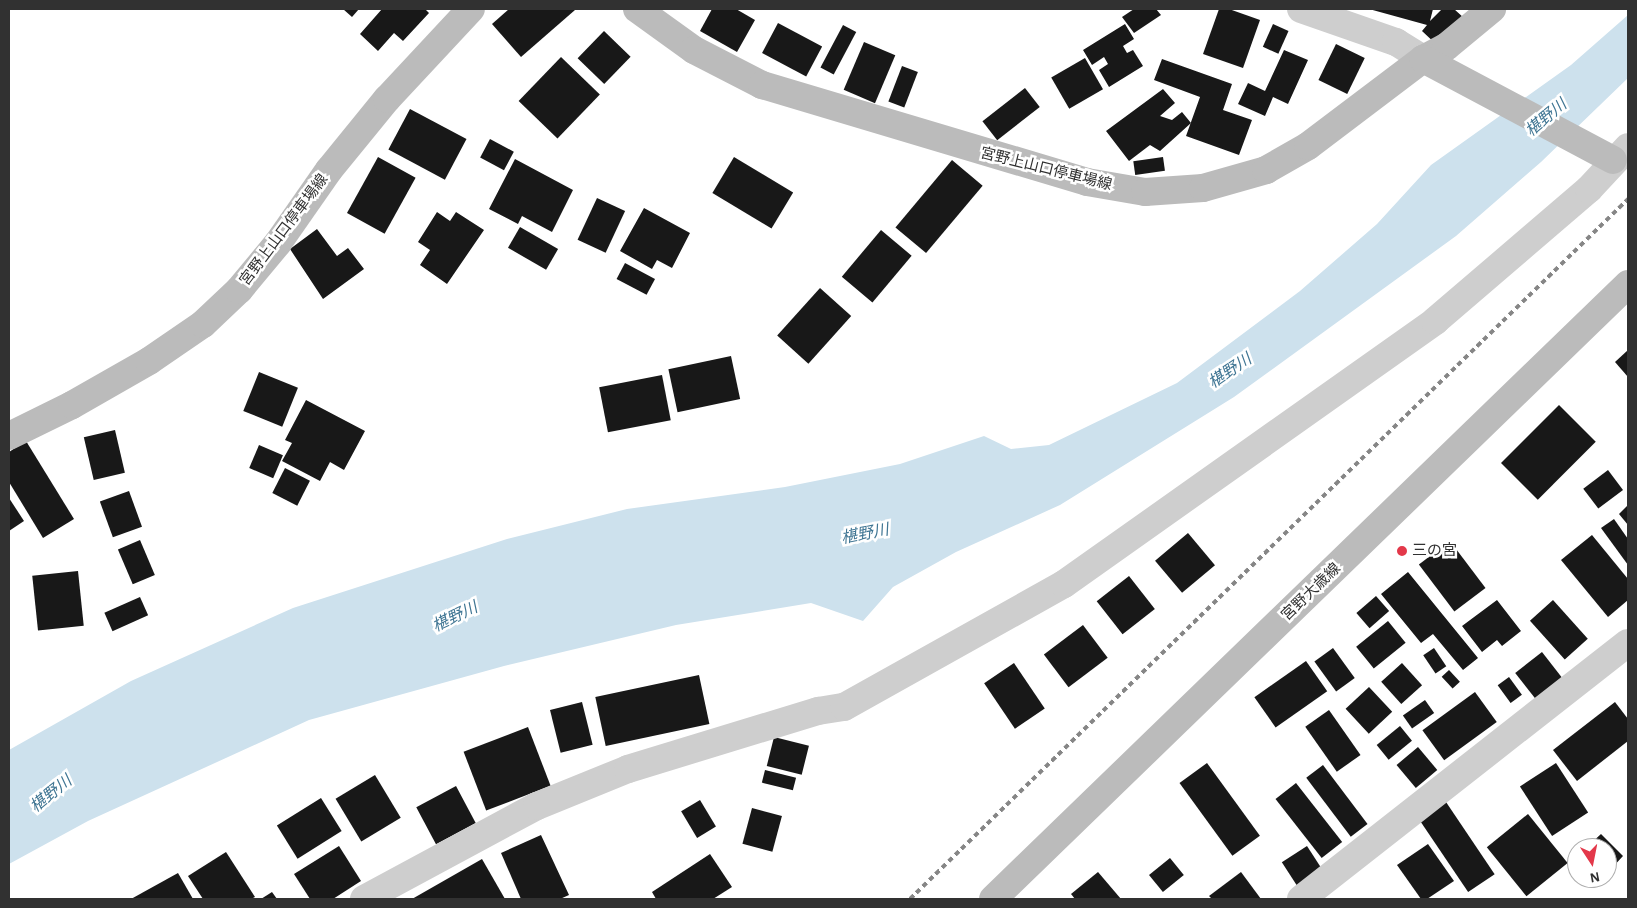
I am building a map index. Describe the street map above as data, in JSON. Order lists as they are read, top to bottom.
{
  "streets": {
    "main road": ["宮野上山口停車場線", "宮野大歳線"]
  },
  "water": ["椹野川"],
  "places": ["三の宮"],
  "north": "bottom"
}
